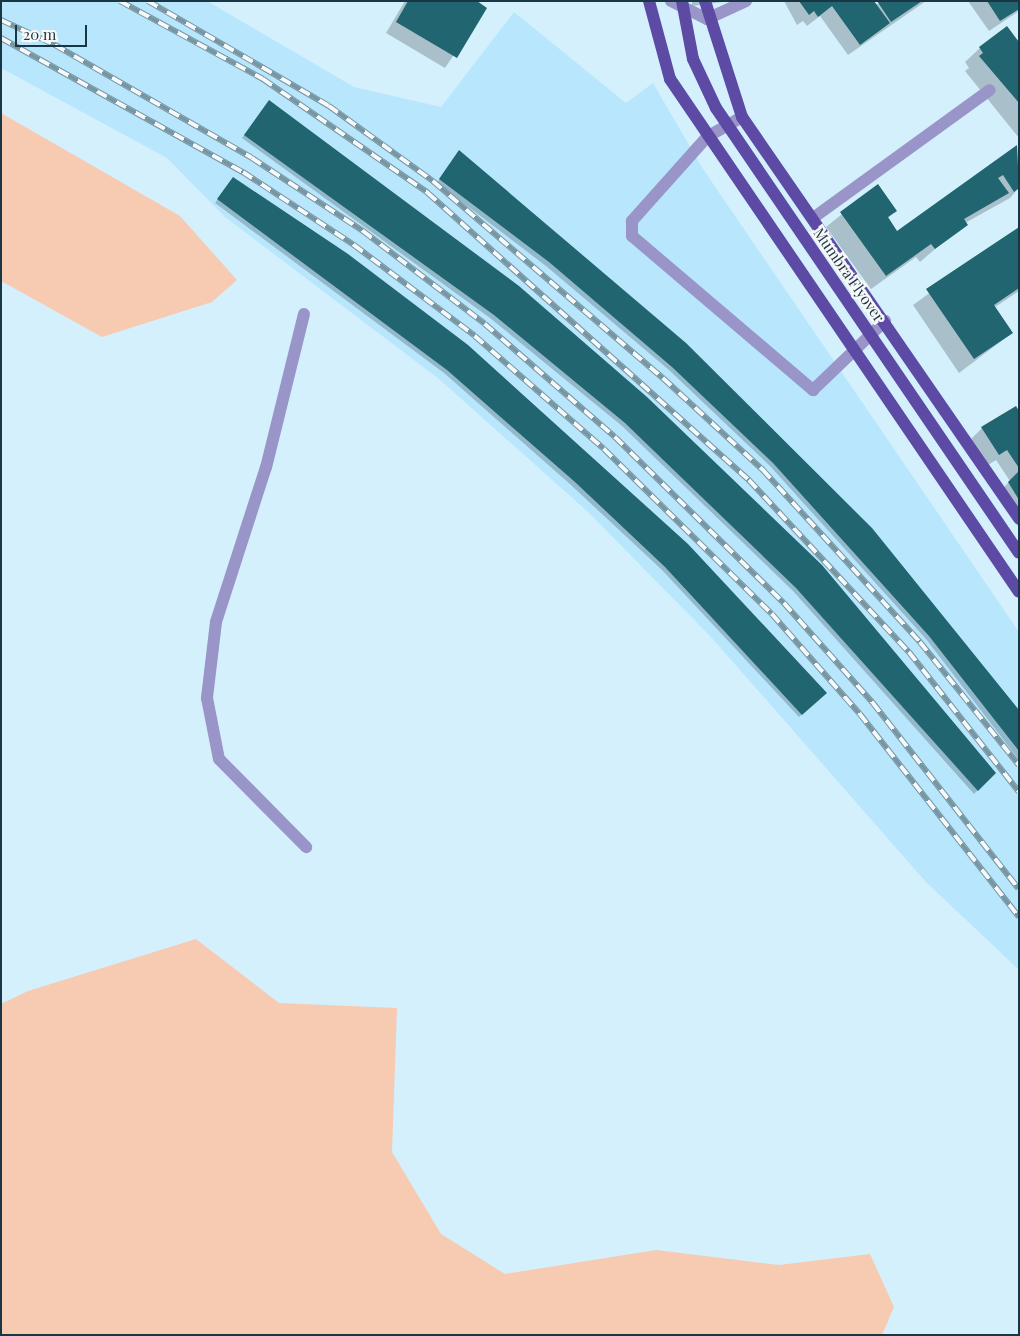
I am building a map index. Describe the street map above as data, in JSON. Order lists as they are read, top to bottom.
{
  "streets": {
    "main road": ["Mumbra Flyover"]
  },
  "scale_bar": "20 m"
}
